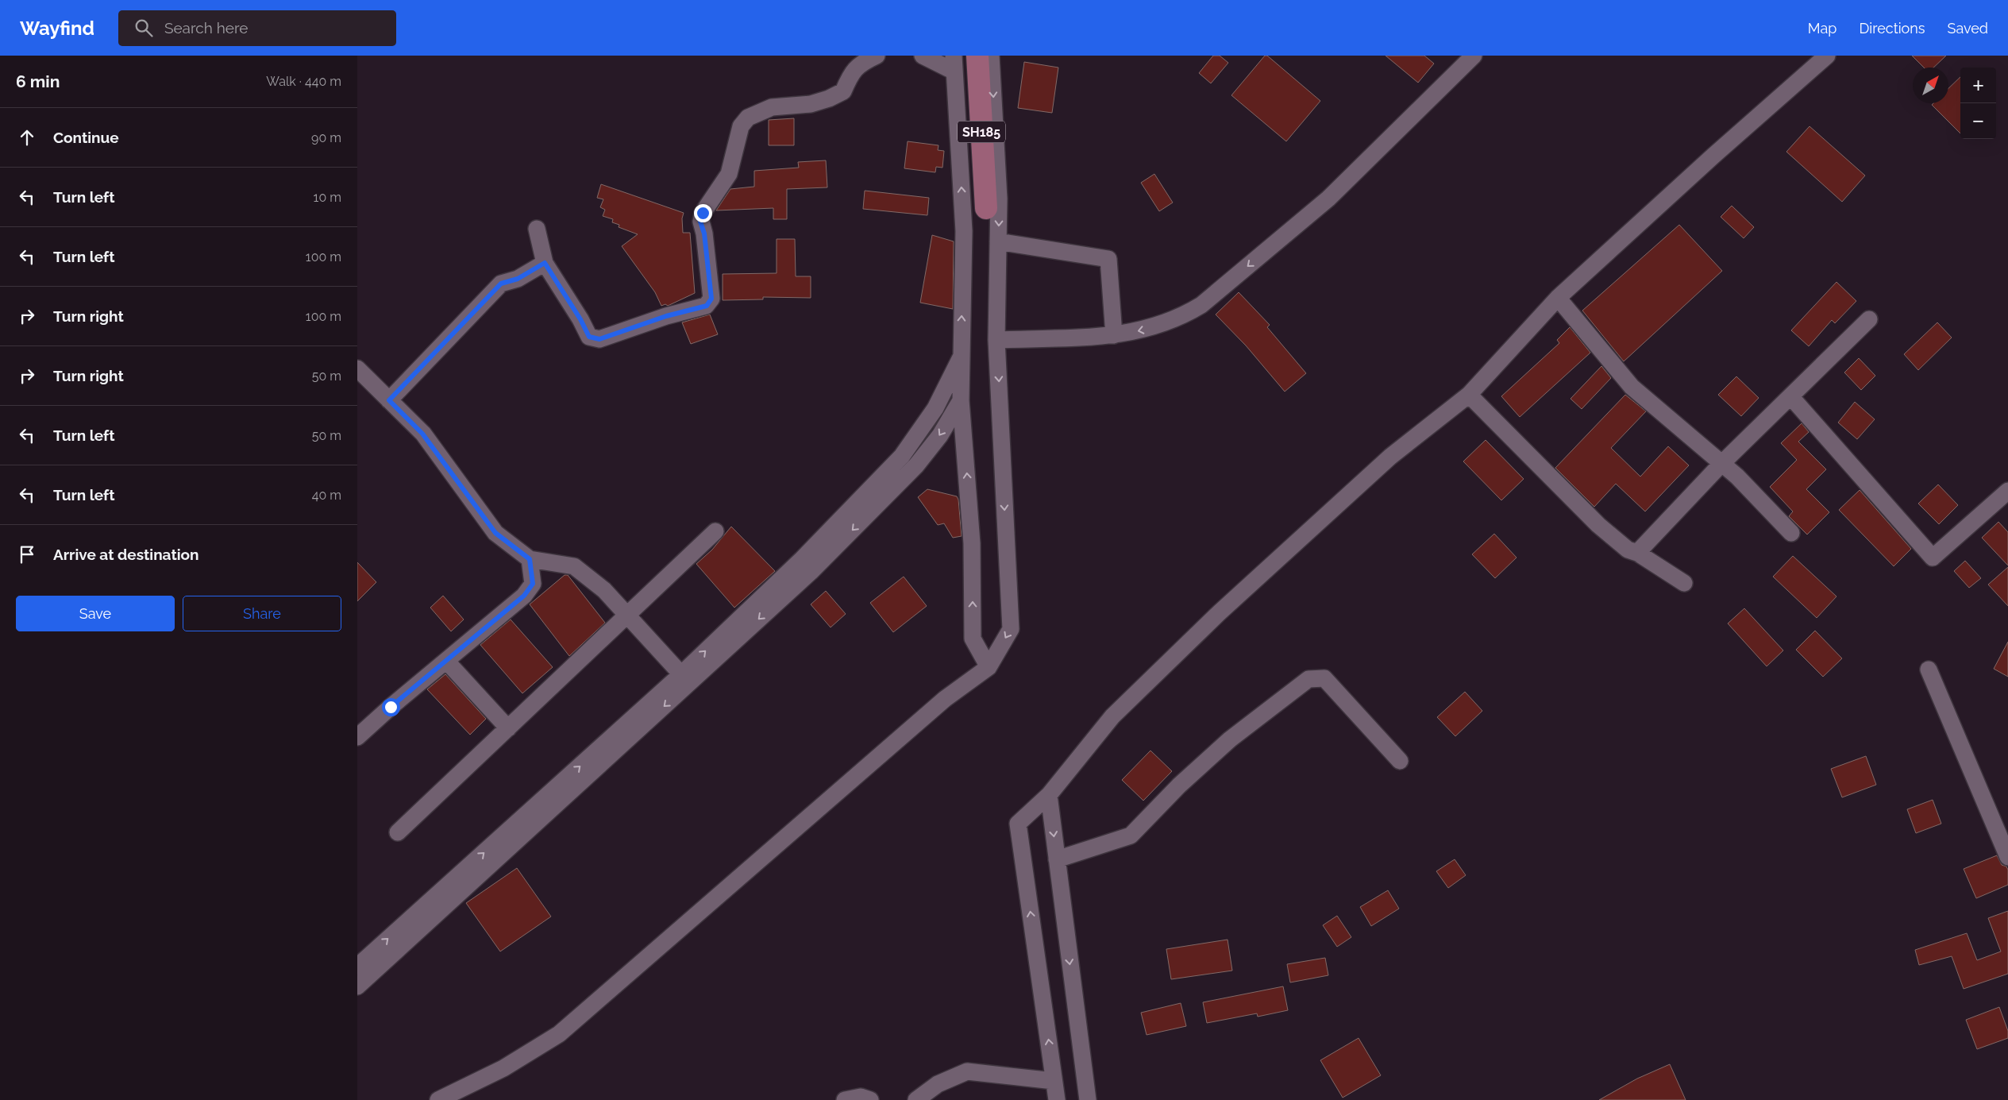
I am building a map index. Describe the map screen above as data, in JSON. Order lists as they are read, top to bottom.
{
  "streets": {
    "main road": ["SH185"]
  },
  "north": "top right",
  "page": {
    "header": "Wayfind",
    "search": "Search here",
    "nav": ["Map", "Directions", "Saved"],
    "heading": ["6 min", "Walk · 440 m"],
    "map_buttons": ["+", "−"],
    "list": [
      ["Continue", "90 m"],
      ["Turn left", "10 m"],
      ["Turn left", "100 m"],
      ["Turn right", "100 m"],
      ["Turn right", "50 m"],
      ["Turn left", "50 m"],
      ["Turn left", "40 m"],
      "Arrive at destination"
    ],
    "buttons": ["Save", "Share"]
  }
}
